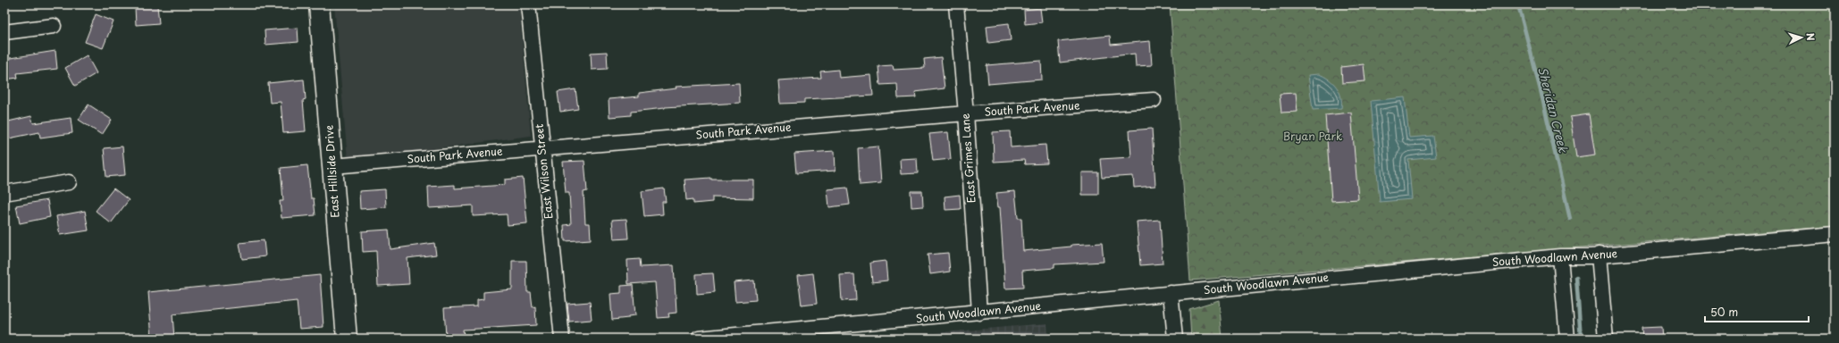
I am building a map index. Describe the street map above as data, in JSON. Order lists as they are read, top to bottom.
{
  "streets": {
    "main road": ["East Hillside Drive"],
    "street": [
      "South Park Avenue",
      "East Grimes Lane",
      "East Wilson Street",
      "South Woodlawn Avenue"
    ]
  },
  "crossings": [
    ["South Park Avenue", "East Grimes Lane"],
    ["South Park Avenue", "East Hillside Drive"],
    ["South Park Avenue", "East Wilson Street"],
    ["East Grimes Lane", "South Woodlawn Avenue"]
  ],
  "water": ["Sheridan Creek"],
  "parks": ["Bryan Park"],
  "scale_bar": "50 m",
  "north": "right"
}
